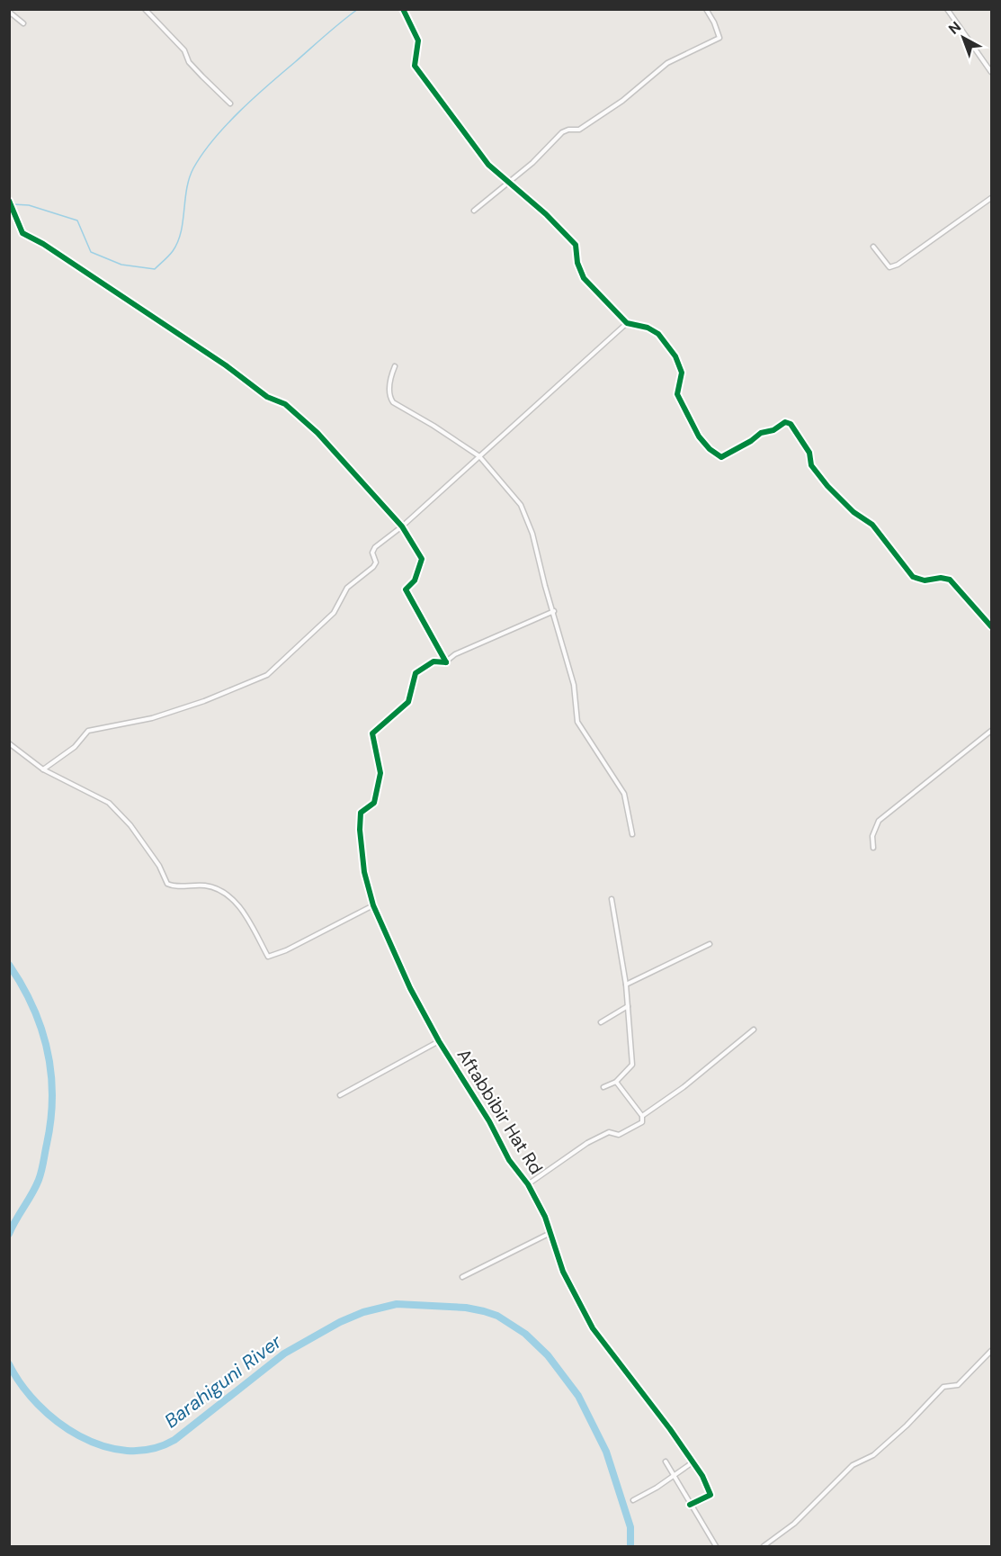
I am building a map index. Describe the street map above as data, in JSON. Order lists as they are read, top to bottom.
{
  "streets": {
    "street": ["Aftabbibir Hat Rd"]
  },
  "water": ["Barahiguni River"],
  "north": "top left"
}
